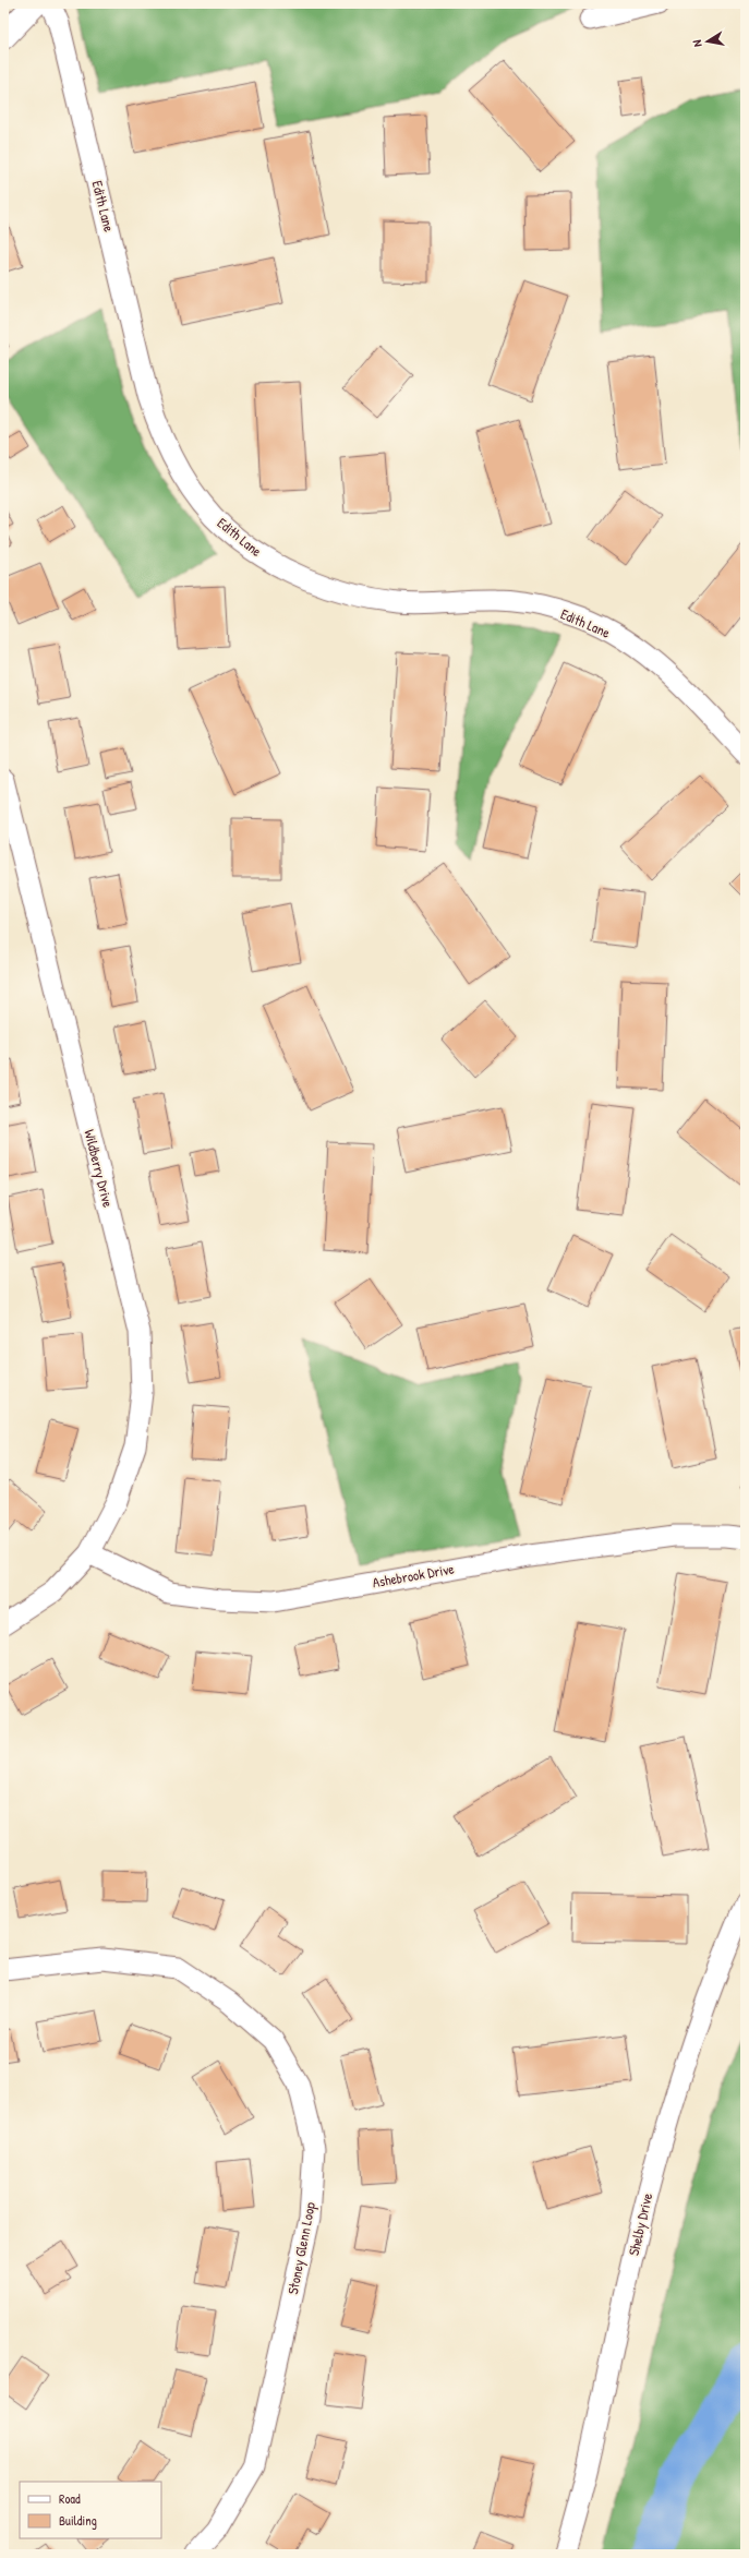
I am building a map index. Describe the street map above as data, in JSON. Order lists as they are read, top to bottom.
{
  "streets": {
    "street": [
      "Edith Lane",
      "Wildberry Drive",
      "Ashebrook Drive",
      "Shelby Drive",
      "Stoney Glenn Loop"
    ]
  },
  "crossings": [
    ["Wildberry Drive", "Ashebrook Drive"]
  ],
  "legend": ["Road", "Building"],
  "north": "left"
}
